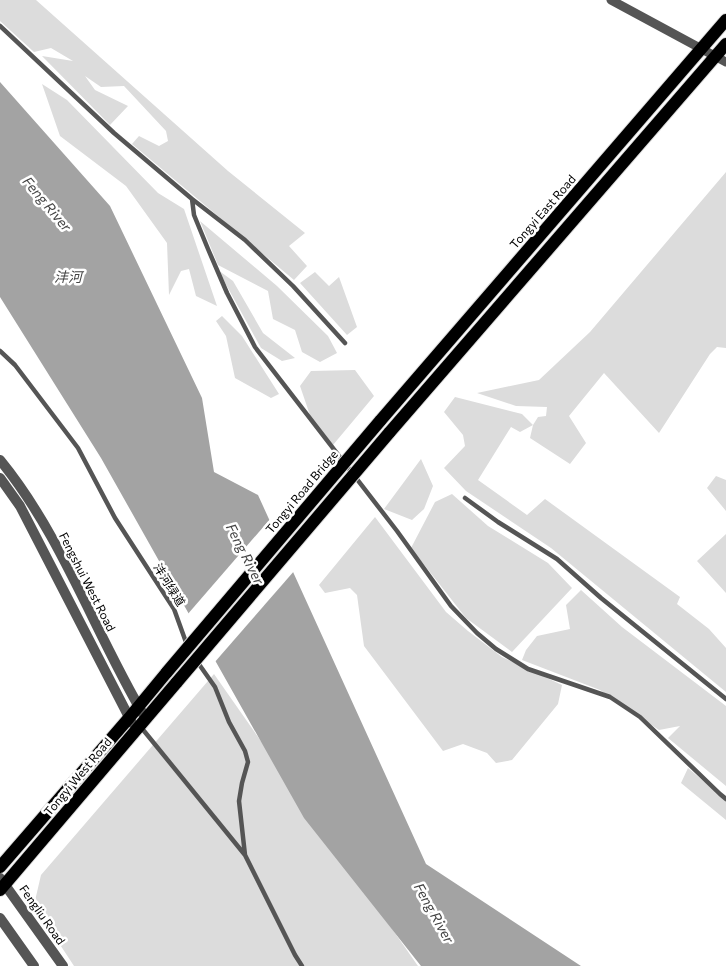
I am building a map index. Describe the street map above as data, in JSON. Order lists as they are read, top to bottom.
{
  "streets": {
    "main road": ["Tongyi East Road", "Tongyi Road Bridge", "Tongyi West Road"],
    "street": ["Fengshui West Road", "Fengliu Road"],
    "lane": ["沣河绿道"]
  },
  "crossings": [
    ["Tongyi East Road", "Tongyi Road Bridge"],
    ["Tongyi Road Bridge", "Tongyi West Road"],
    ["Fengshui West Road", "Tongyi West Road"],
    ["Tongyi West Road", "Fengliu Road"]
  ],
  "water": ["Feng River", "沣河"]
}
